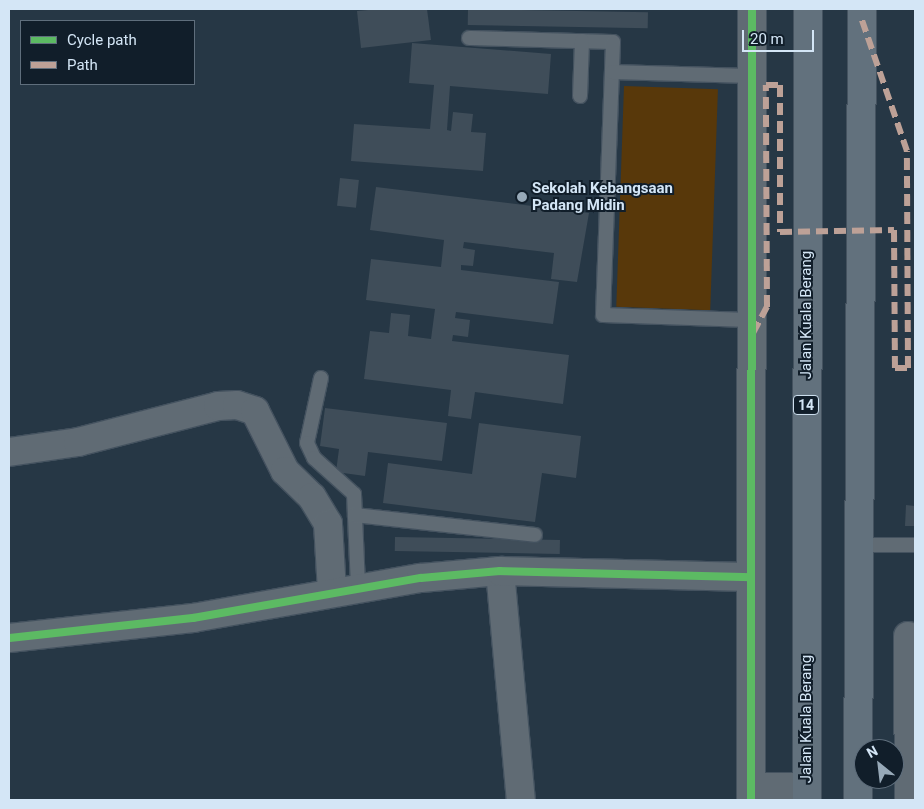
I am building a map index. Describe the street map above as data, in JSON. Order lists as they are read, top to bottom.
{
  "streets": {
    "highway": ["Jalan Kuala Berang", "14"]
  },
  "places": ["Sekolah Kebangsaan Padang Midin"],
  "legend": ["Cycle path", "Path"],
  "scale_bar": "20 m",
  "north": "top left"
}
